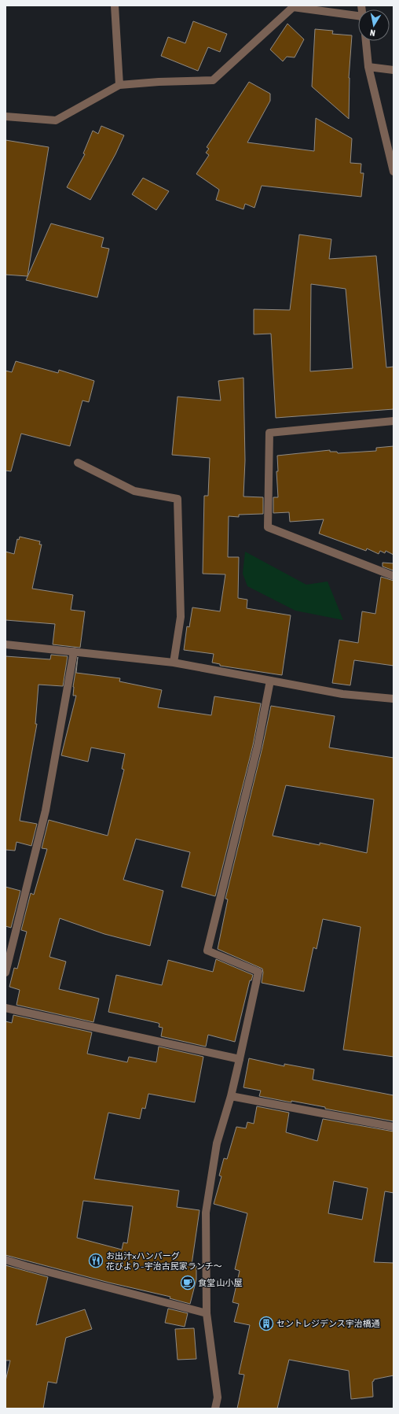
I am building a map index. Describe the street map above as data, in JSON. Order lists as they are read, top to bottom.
{
  "places": {
    "restaurant": ["お出汁×ハンバーグ 花びより~宇治古民家ランチ～"],
    "cafe": ["食堂 山小屋"],
    "building": ["セントレジデンス宇治橋通"]
  },
  "north": "bottom"
}
